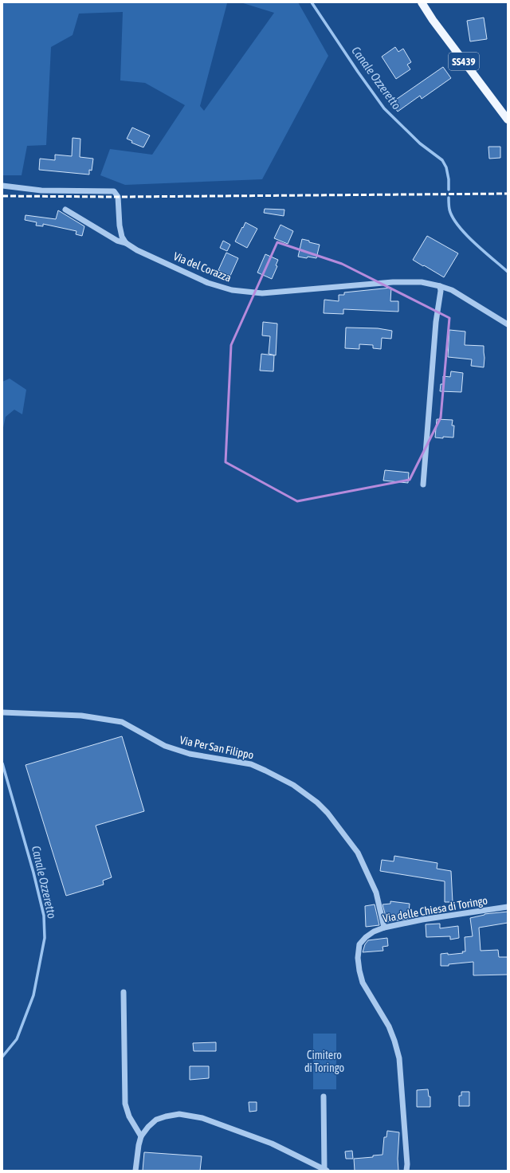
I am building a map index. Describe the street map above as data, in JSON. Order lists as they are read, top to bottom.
{
  "streets": {
    "main road": ["SS439"],
    "street": ["Via del Corazza", "Via Per San Filippo", "Via delle Chiesa di Toringo"]
  },
  "crossings": [
    ["Via Per San Filippo", "Via delle Chiesa di Toringo"]
  ],
  "water": ["Canale Ozzeretto"],
  "parks": ["Cimitero di Toringo"]
}
